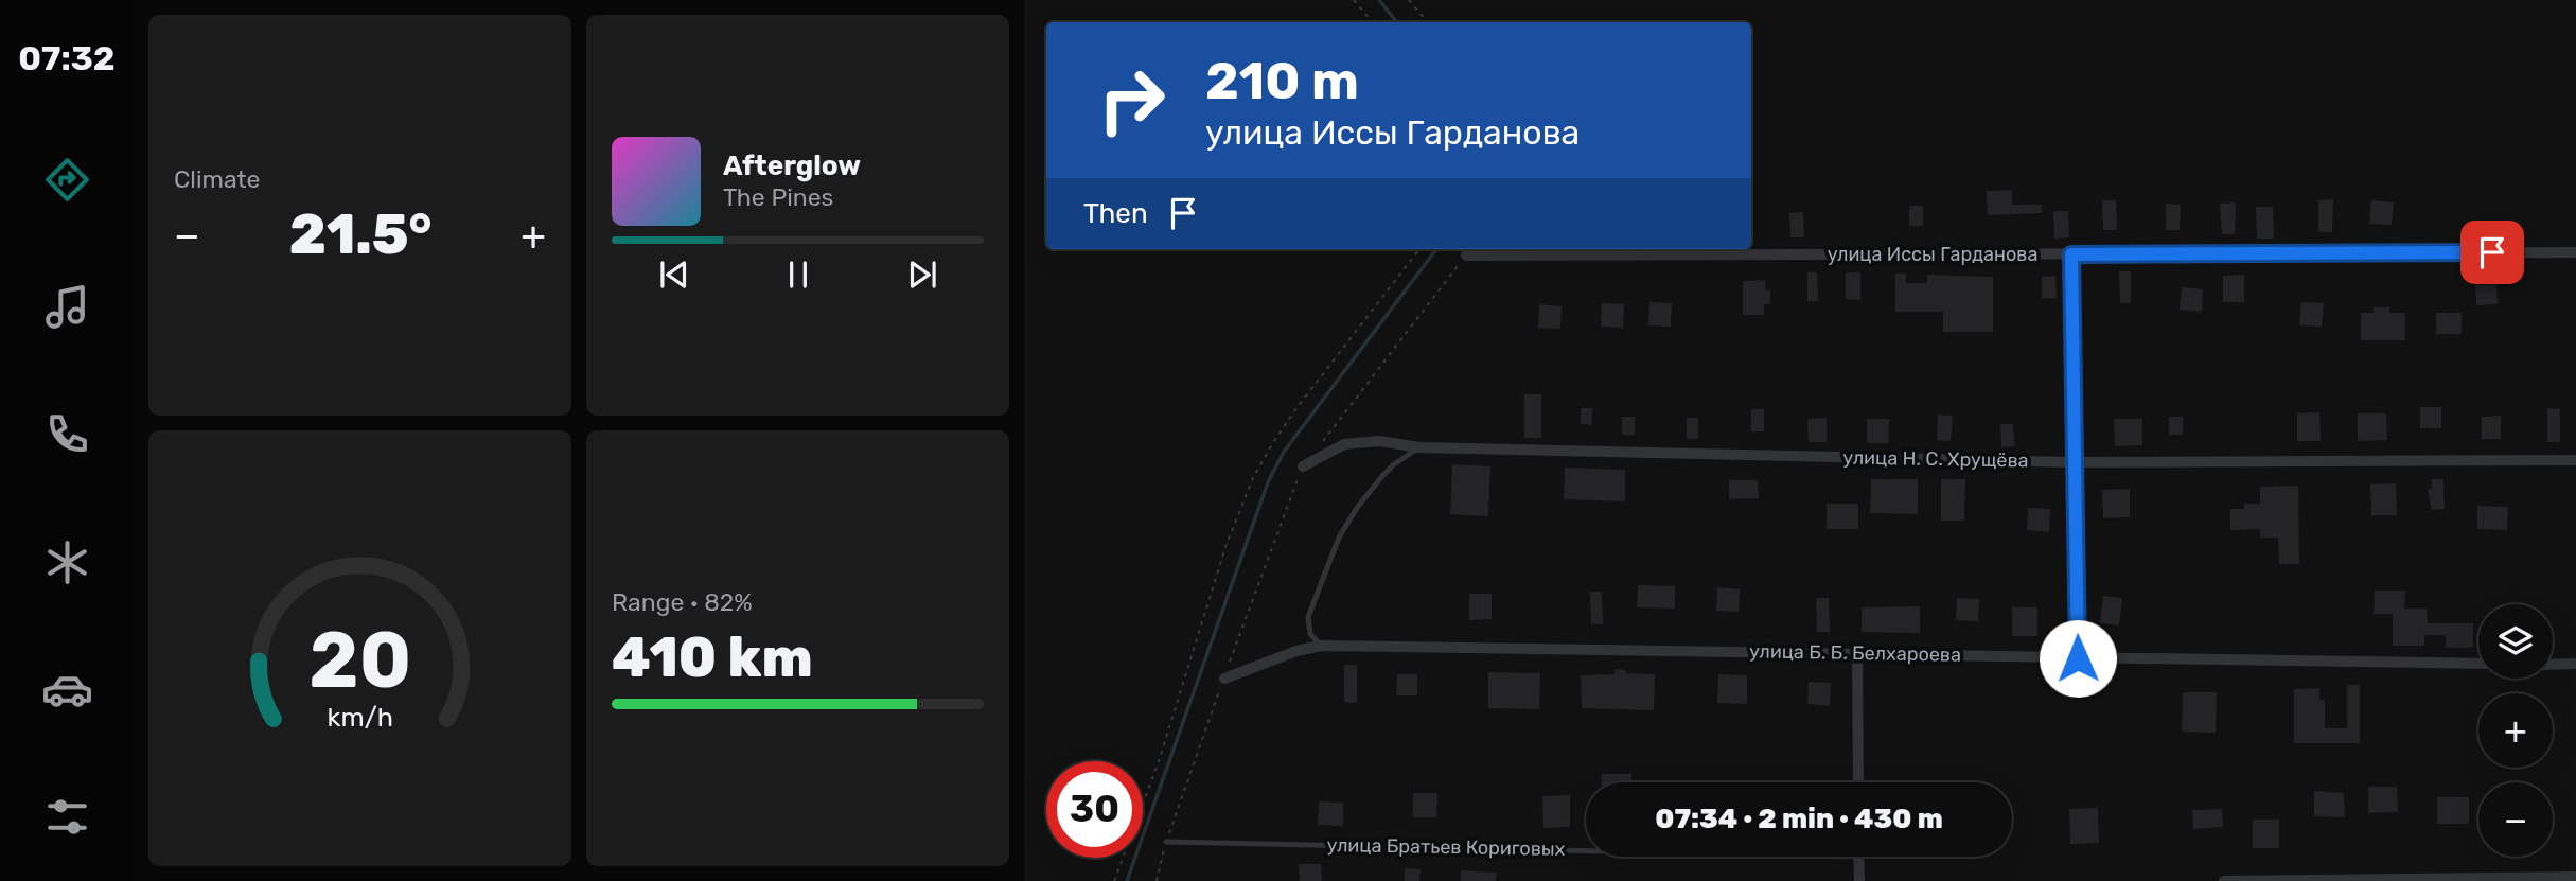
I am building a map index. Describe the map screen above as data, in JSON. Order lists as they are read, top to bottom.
{
  "streets": {
    "street": ["улица Иссы Гарданова", "улица Н. С. Хрущёва", "улица Б. Б. Белхароева"],
    "lane": ["улица Братьев Кориговых"]
  },
  "page": {
    "tabs": "07:32",
    "tile": [
      "Climate",
      ["Range · 82%", "410 km"]
    ],
    "turn": ["210 m", "улица Иссы Гарданова"],
    "song": ["Afterglow", "The Pines"],
    "then": "Then",
    "heat": ["−", "21.5°", "+"],
    "map_buttons": ["+", "−"],
    "limit": "30",
    "trip": "07:34 · 2 min · 430 m",
    "gauge": ["20", "km/h"]
  }
}
